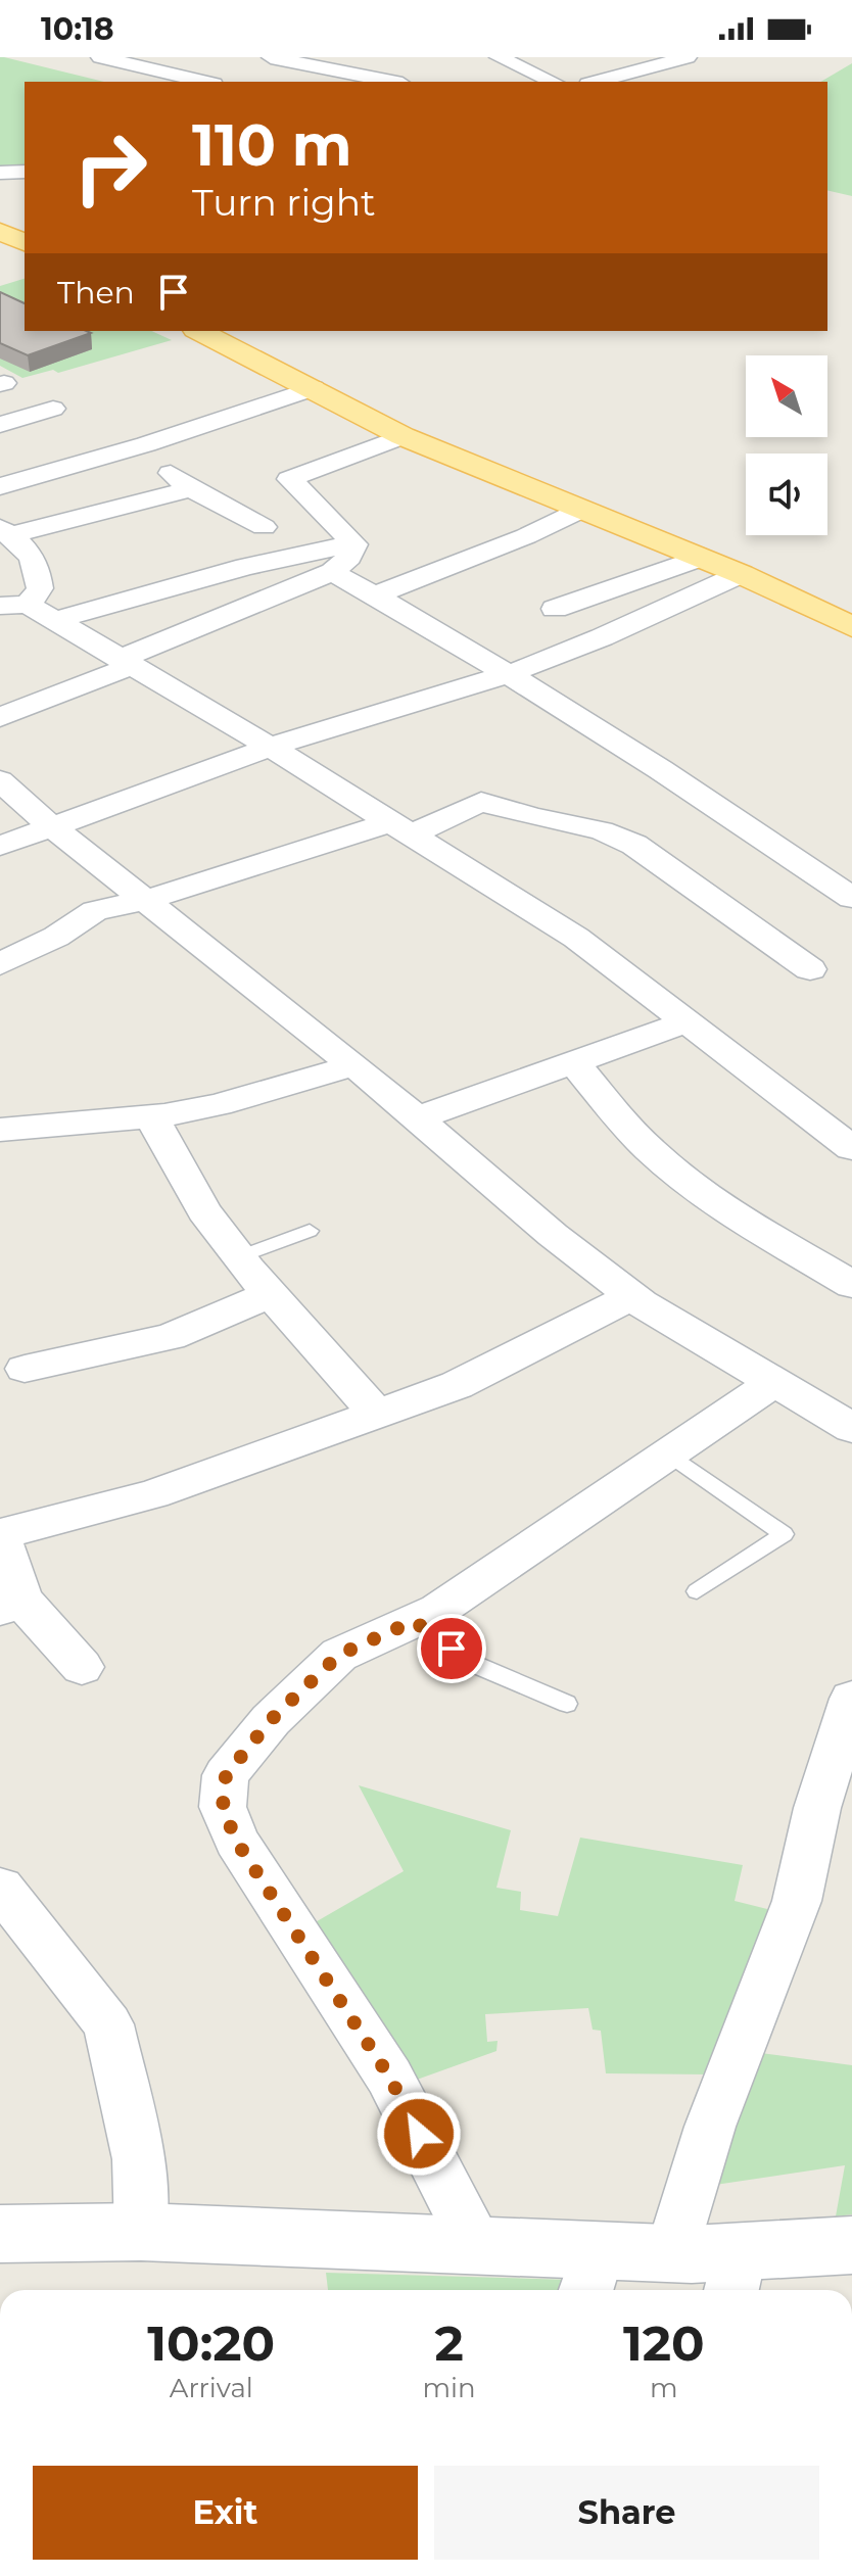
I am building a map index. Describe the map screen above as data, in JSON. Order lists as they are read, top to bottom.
{
  "north": "top left",
  "page": {
    "status": "10:18",
    "turn": ["110 m", "Turn right"],
    "then": "Then",
    "eta": [
      "10:20",
      "Arrival",
      "2",
      "min",
      "120",
      "m"
    ],
    "buttons": ["Exit", "Share"]
  }
}
